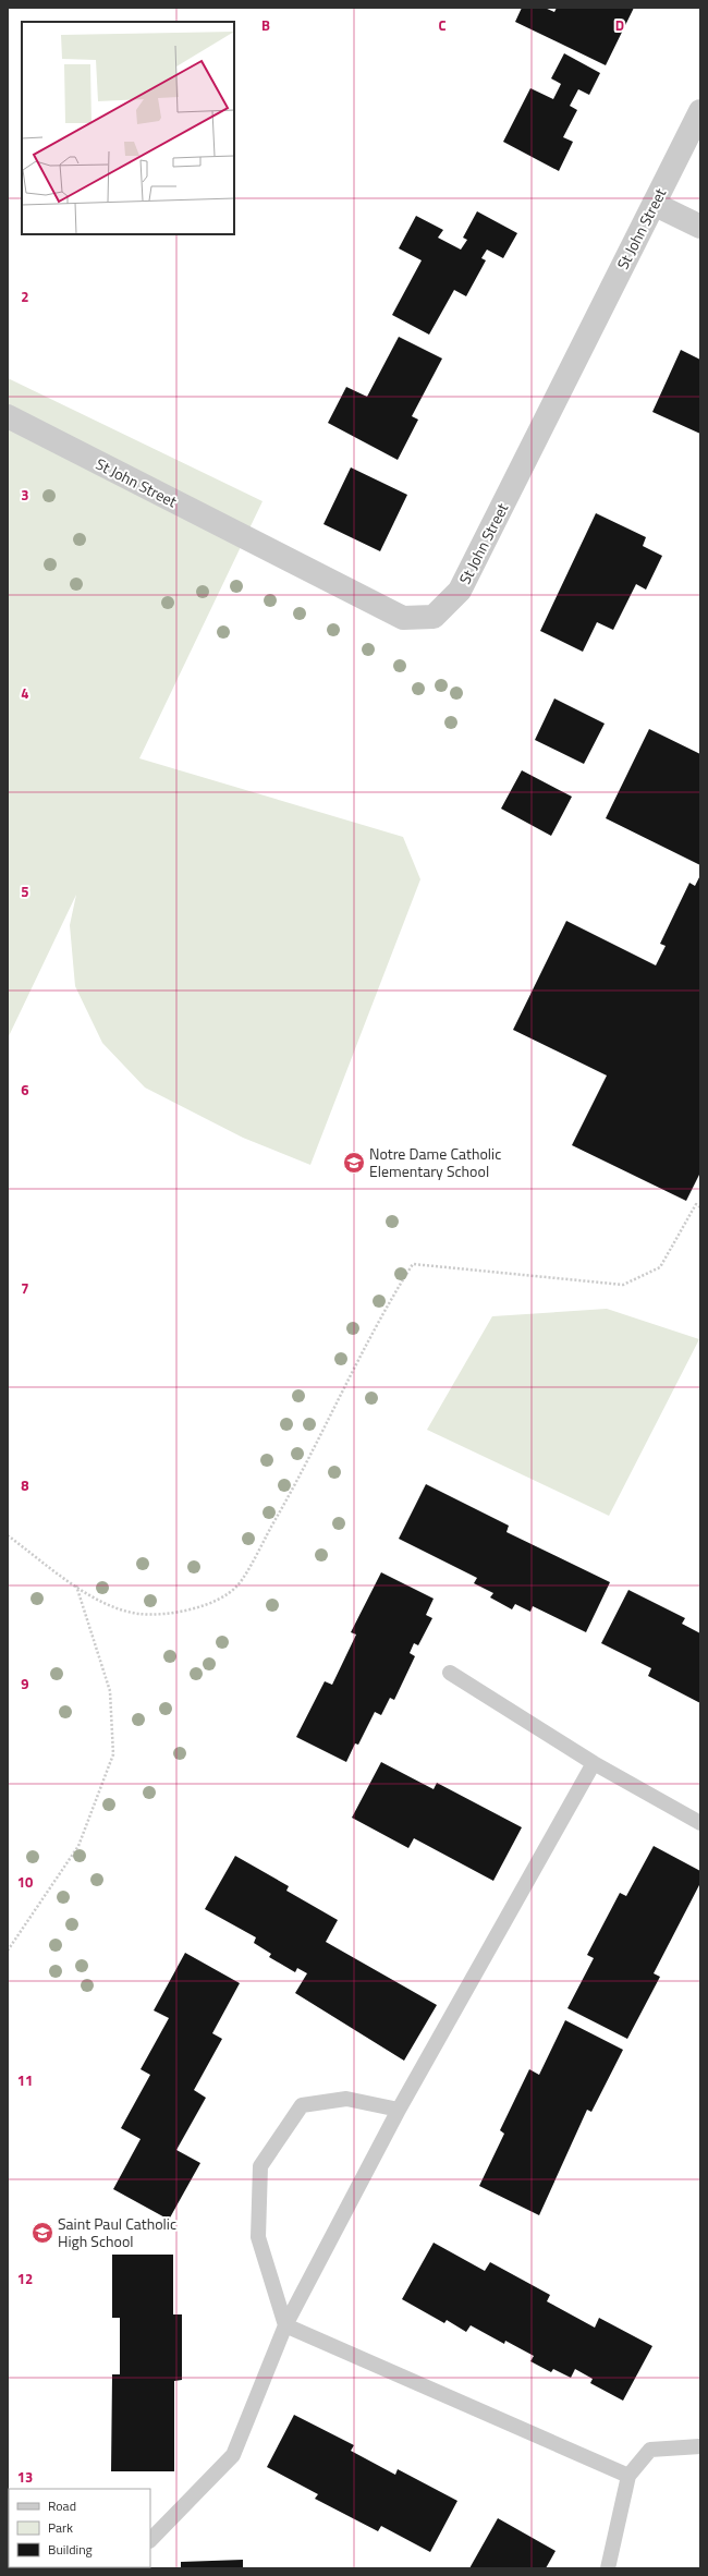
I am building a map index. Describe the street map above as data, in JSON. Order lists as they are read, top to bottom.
{
  "streets": {
    "street": ["St John Street"]
  },
  "places": {
    "school or university": ["Notre Dame Catholic Elementary School", "Saint Paul Catholic High School"]
  },
  "legend": ["Road", "Park", "Building"],
  "grid": {
    "columns": ["B", "C", "D"],
    "rows": [
      "2",
      "3",
      "4",
      "5",
      "6",
      "7",
      "8",
      "9",
      "10",
      "11",
      "12",
      "13"
    ]
  }
}
